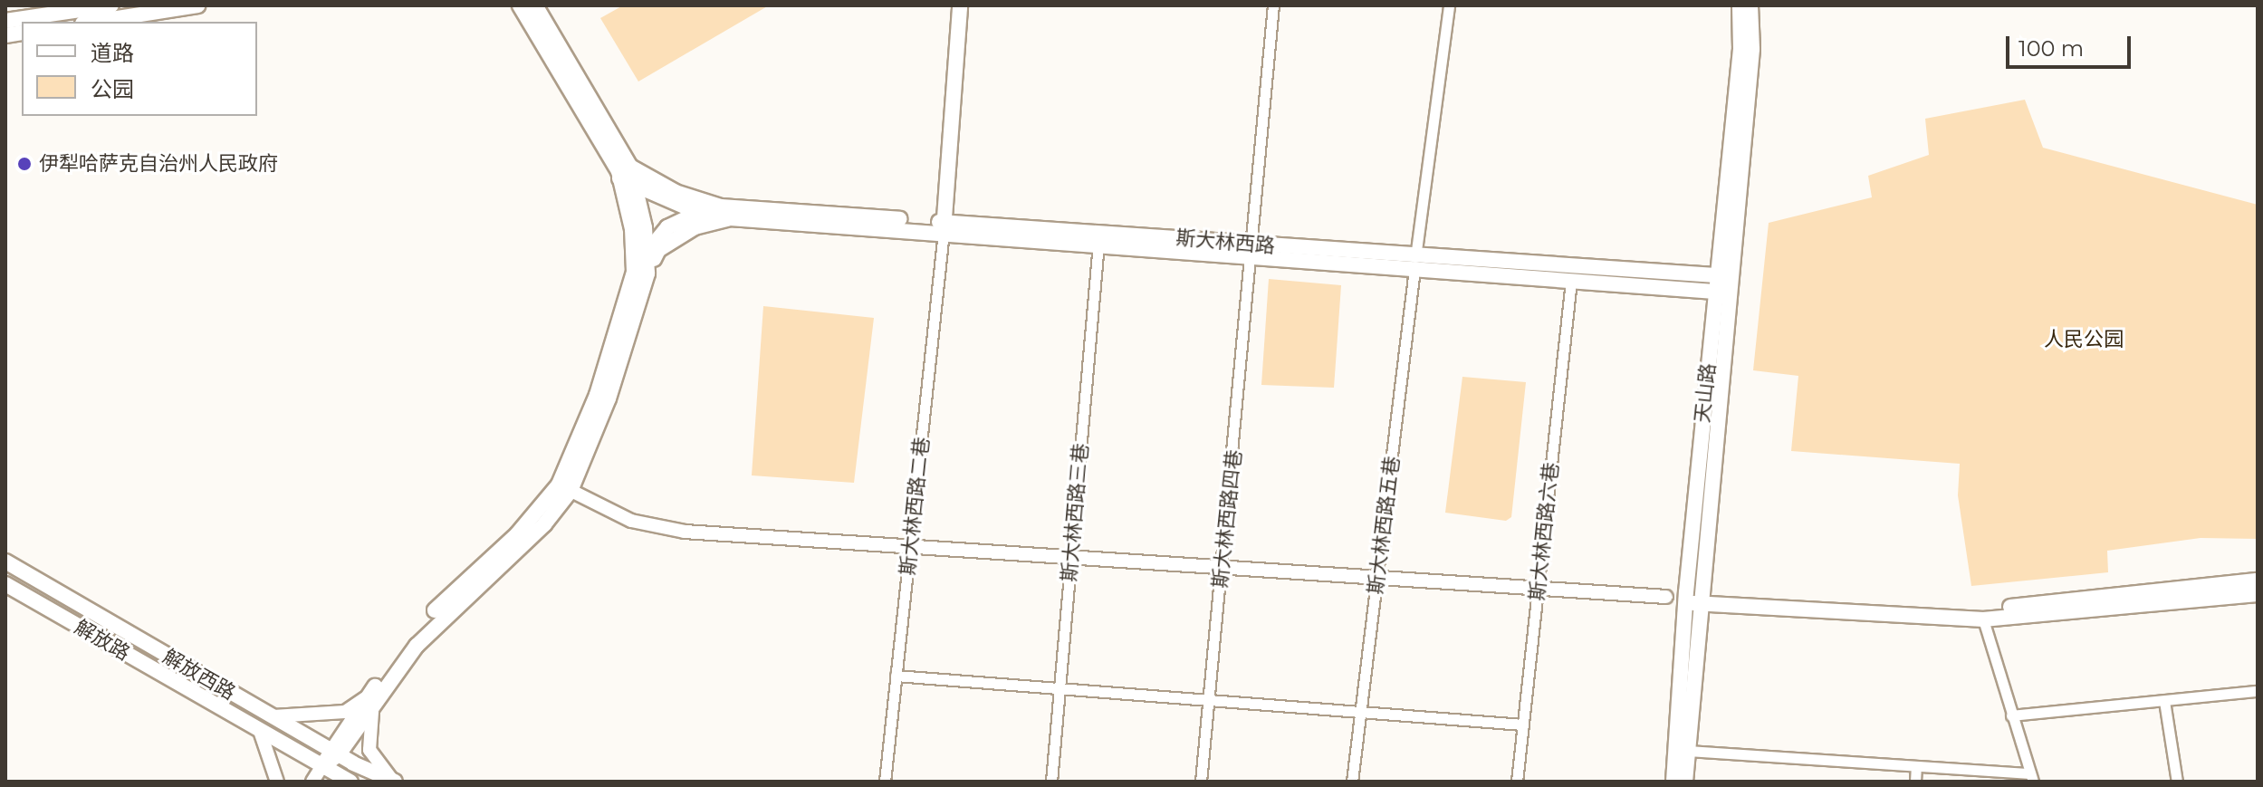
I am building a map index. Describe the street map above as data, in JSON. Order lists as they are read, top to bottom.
{
  "streets": {
    "main road": [
      "斯大林西路",
      "天山路",
      "解放路",
      "解放西路"
    ],
    "street": [
      "斯大林西路二巷",
      "斯大林西路三巷",
      "斯大林西路四巷",
      "斯大林西路五巷",
      "斯大林西路六巷"
    ]
  },
  "crossings": [
    ["斯大林西路", "天山路"],
    ["斯大林西路", "斯大林西路二巷"],
    ["斯大林西路", "斯大林西路三巷"],
    ["斯大林西路", "斯大林西路四巷"],
    ["斯大林西路", "斯大林西路五巷"],
    ["斯大林西路", "斯大林西路六巷"]
  ],
  "parks": ["人民公园"],
  "places": ["伊犁哈萨克自治州人民政府"],
  "legend": ["道路", "公园"],
  "scale_bar": "100 m"
}
